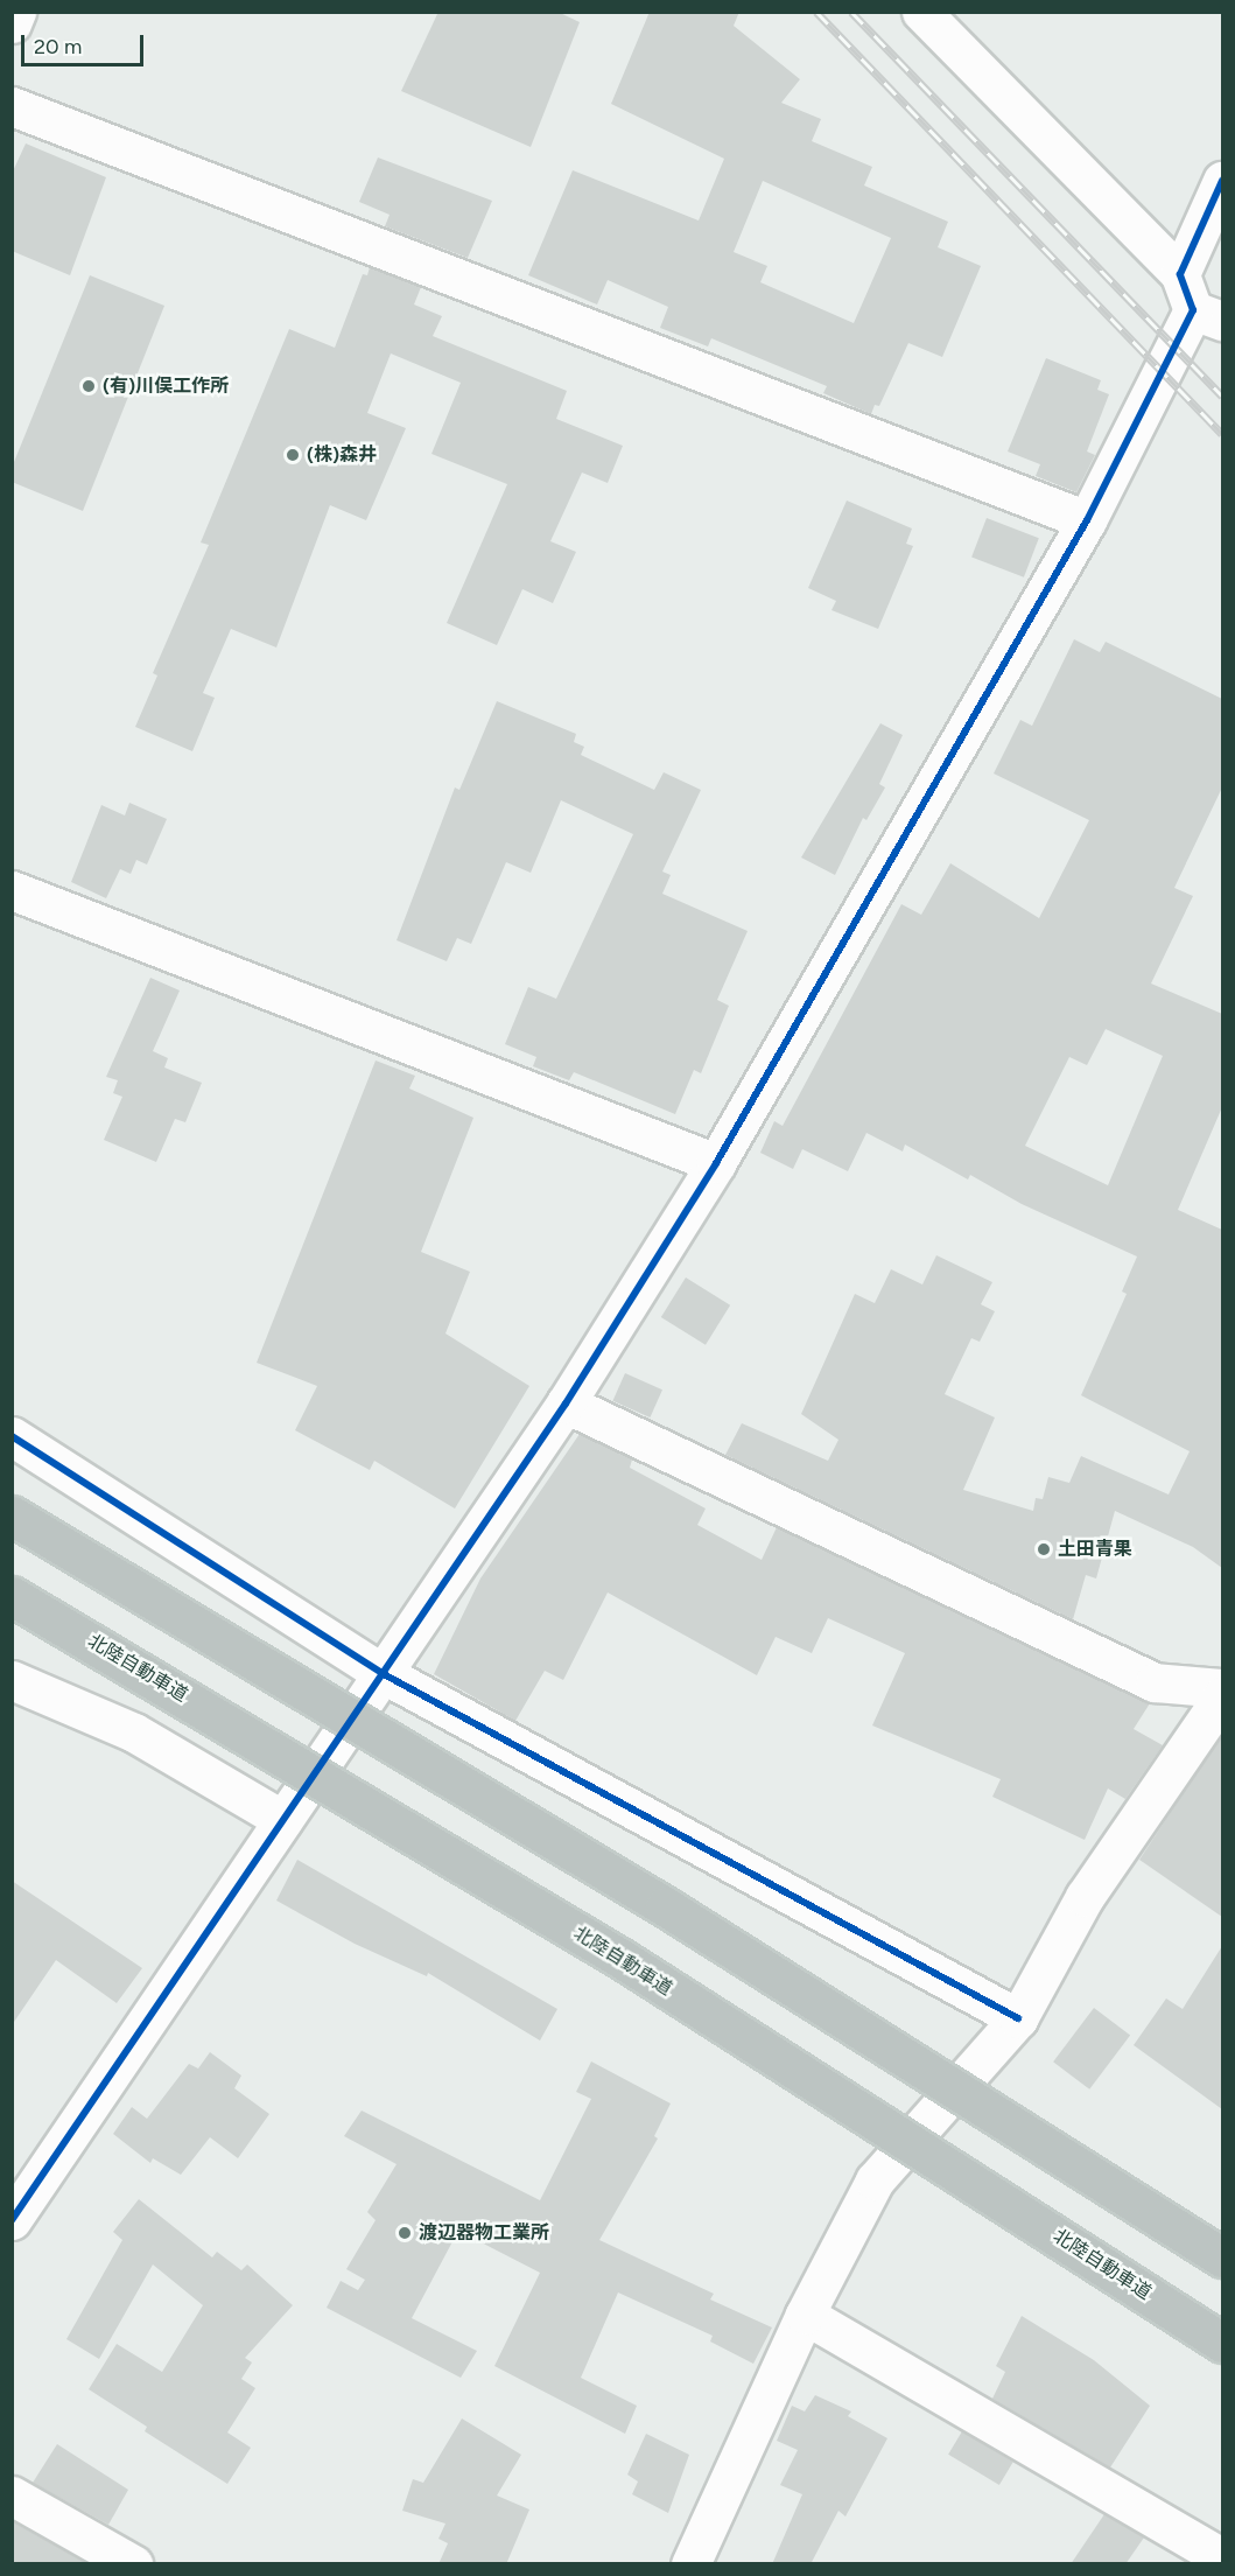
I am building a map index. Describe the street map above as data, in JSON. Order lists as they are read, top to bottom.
{
  "streets": {
    "highway": ["北陸自動車道"]
  },
  "places": [
    "(有)川俣工作所",
    "(株)森井",
    "土田青果",
    "渡辺器物工業所"
  ],
  "scale_bar": "20 m"
}
